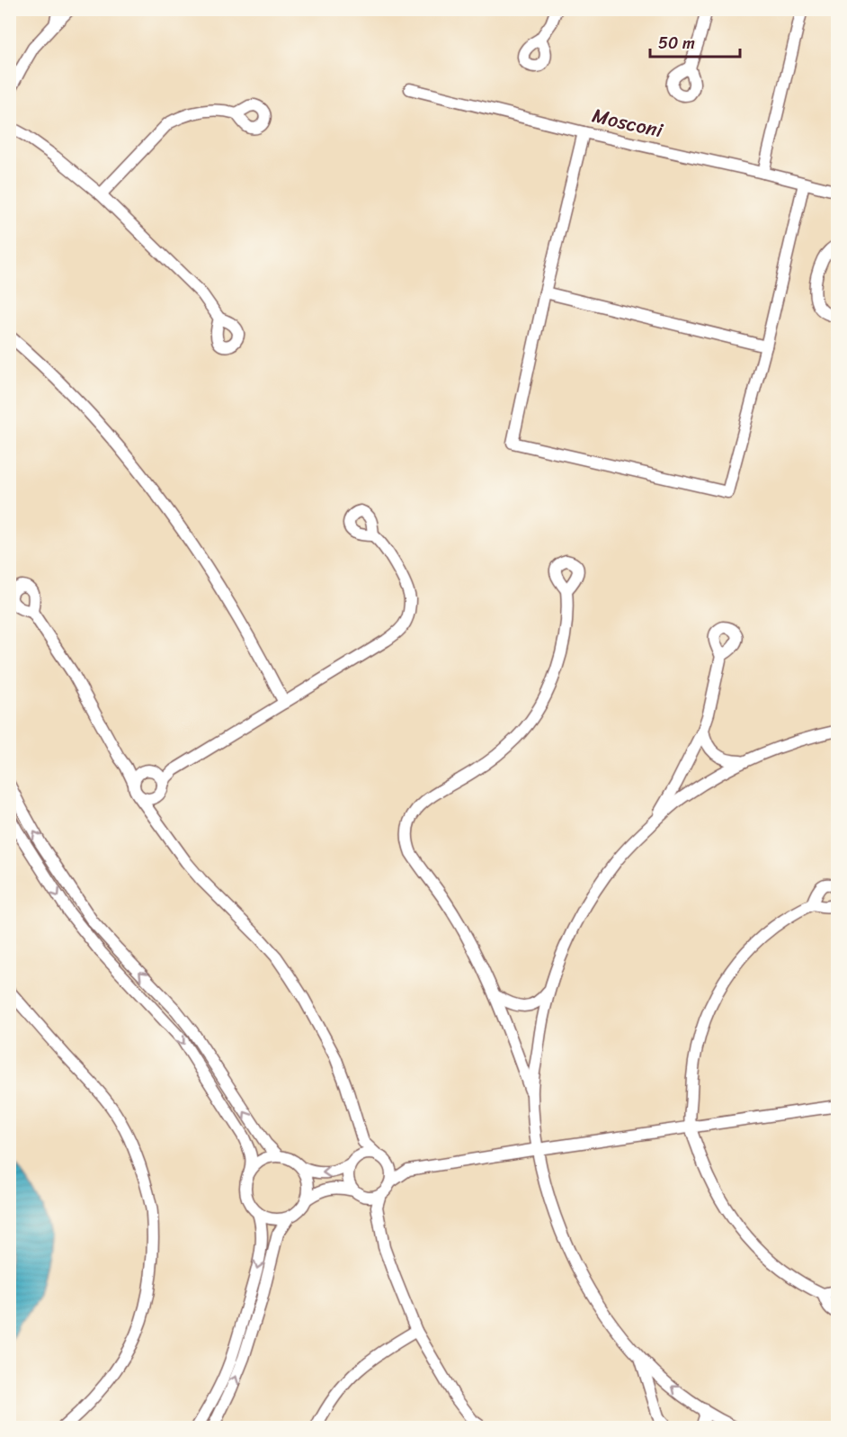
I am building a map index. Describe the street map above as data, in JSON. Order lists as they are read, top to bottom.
{
  "streets": {
    "street": ["Mosconi"]
  },
  "scale_bar": "50 m"
}
